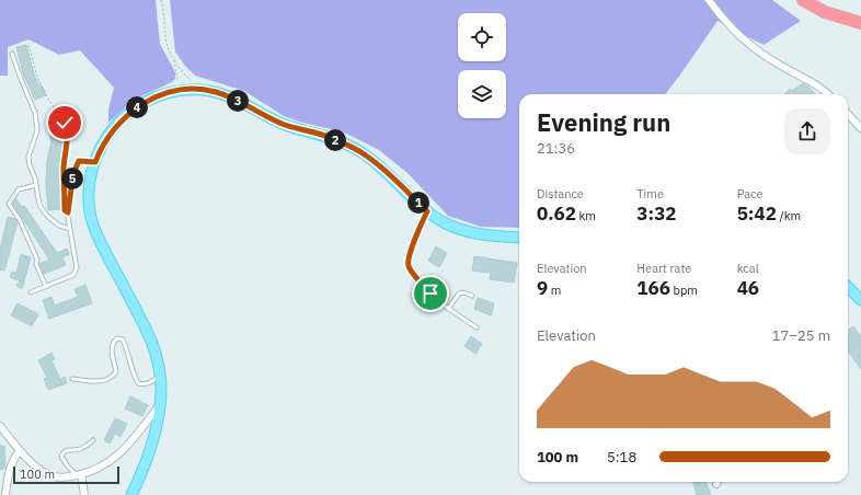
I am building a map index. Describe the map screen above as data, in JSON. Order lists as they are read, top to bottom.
{
  "scale_bar": "100 m",
  "page": {
    "pins": [
      "3",
      "4",
      "2",
      "5",
      "1"
    ],
    "heading": ["Evening run", "21:36"],
    "stats": [
      ["Distance", "0.62 km"],
      ["Time", "3:32"],
      ["Pace", "5:42 /km"],
      ["Elevation", "9 m"],
      ["Heart rate", "166 bpm"],
      ["kcal", "46"]
    ],
    "chart": ["Elevation", "17–25 m"],
    "list": [
      {
        "name": "100 m",
        "note": "5:18"
      }
    ],
    "scale": "100 m"
  }
}
